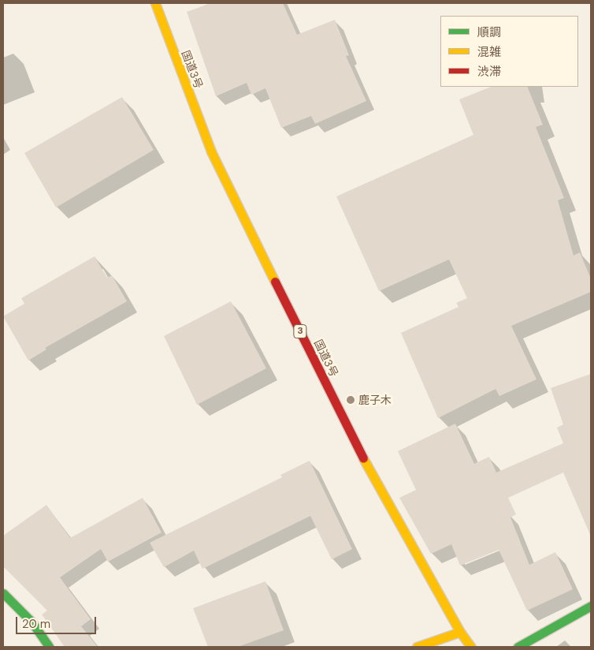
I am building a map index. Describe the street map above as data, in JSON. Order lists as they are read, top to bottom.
{
  "streets": {
    "main road": ["国道3号", "3"]
  },
  "places": ["鹿子木"],
  "legend": ["順調", "混雑", "渋滞"],
  "scale_bar": "20 m"
}
